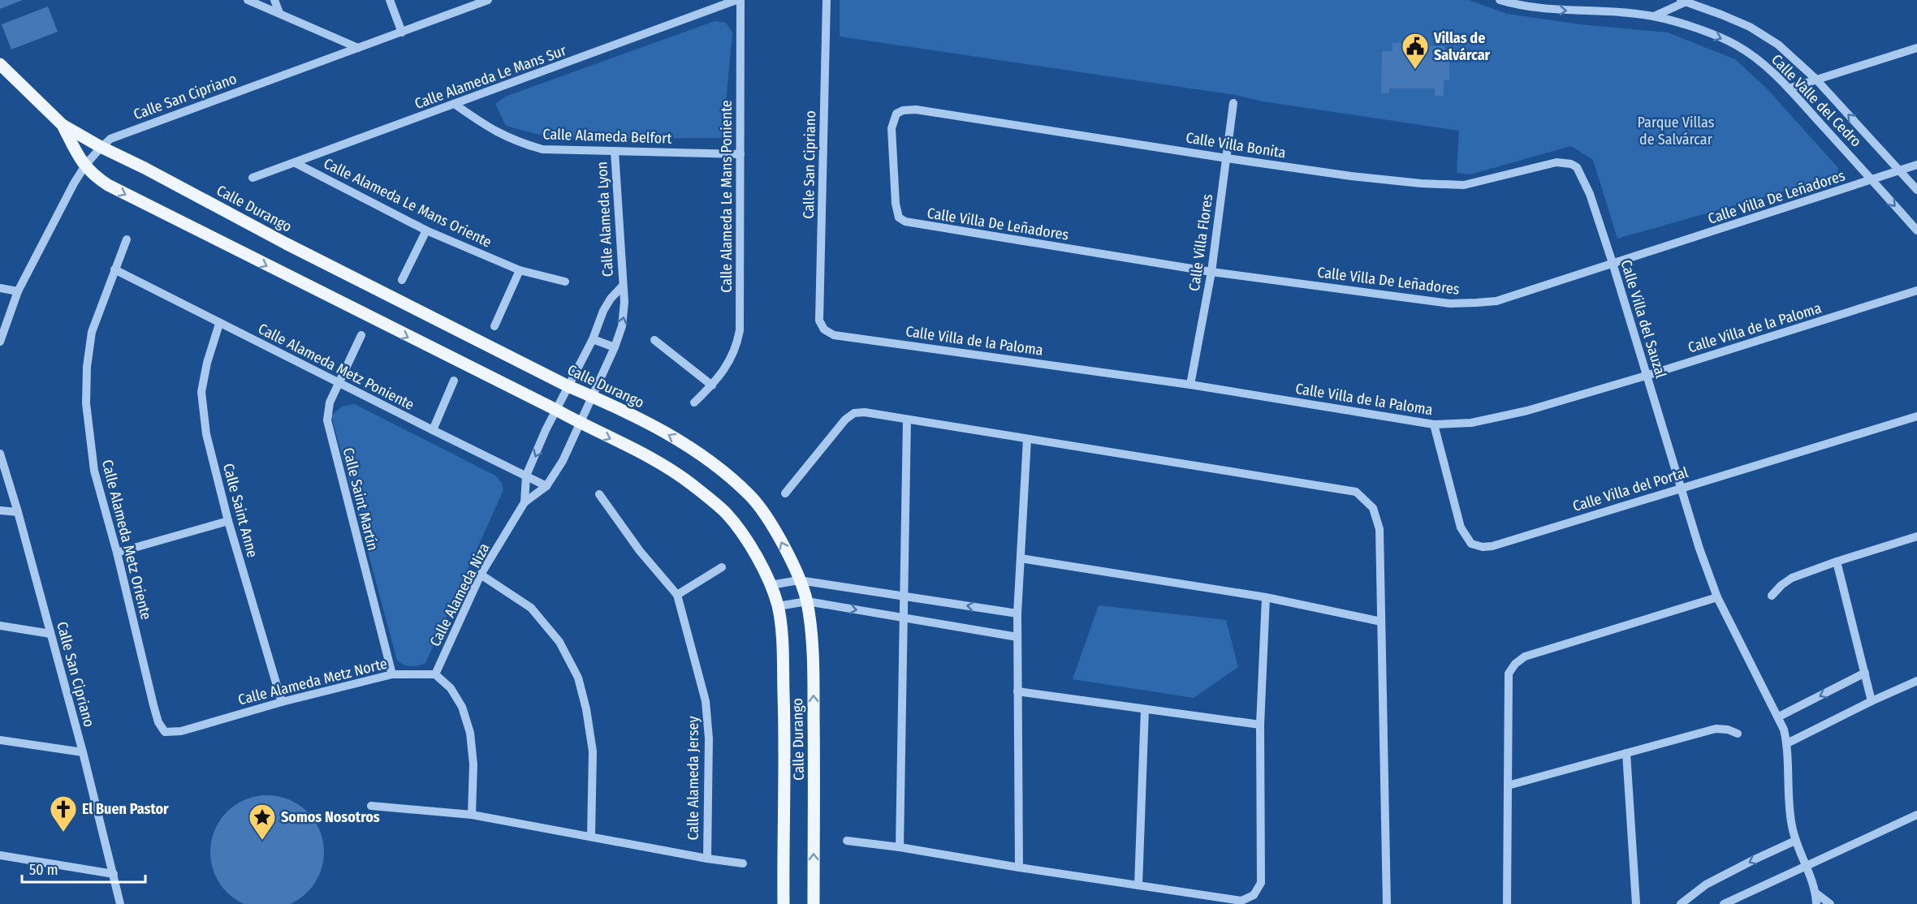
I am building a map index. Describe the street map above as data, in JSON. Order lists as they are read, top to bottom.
{
  "streets": {
    "main road": ["Calle Durango"],
    "street": [
      "Calle Alameda Le Mans Sur",
      "Calle San Cipriano",
      "Calle Valle del Cedro",
      "Calle Alameda Belfort",
      "Calle Villa Bonita",
      "Calle Alameda Le Mans Poniente",
      "Calle Villa De Leñadores",
      "Calle Alameda Le Mans Oriente",
      "Calle Alameda Lyon",
      "Calle Villa Flores",
      "Calle Villa del Sauzal",
      "Calle Villa de la Paloma",
      "Calle Alameda Metz Poniente",
      "Calle Villa del Portal",
      "Calle Saint Martín",
      "Calle Saint Anne",
      "Calle Alameda Metz Oriente",
      "Calle Alameda Niza",
      "Calle Alameda Metz Norte",
      "Calle Alameda Jersey"
    ]
  },
  "crossings": [
    ["Calle Alameda Le Mans Sur", "Calle Alameda Belfort"],
    ["Calle Alameda Le Mans Sur", "Calle Alameda Le Mans Oriente"],
    ["Calle San Cipriano", "Calle Durango"],
    ["Calle San Cipriano", "Calle Villa de la Paloma"],
    ["Calle Valle del Cedro", "Calle Villa De Leñadores"],
    ["Calle Alameda Belfort", "Calle Alameda Le Mans Poniente"],
    ["Calle Alameda Belfort", "Calle Alameda Lyon"],
    ["Calle Villa Bonita", "Calle Villa De Leñadores"],
    ["Calle Villa Bonita", "Calle Villa Flores"],
    ["Calle Villa Bonita", "Calle Villa del Sauzal"],
    ["Calle Villa De Leñadores", "Calle Villa Flores"],
    ["Calle Villa De Leñadores", "Calle Villa del Sauzal"],
    ["Calle Durango", "Calle Alameda Lyon"],
    ["Calle Durango", "Calle Alameda Niza"],
    ["Calle Alameda Lyon", "Calle Alameda Niza"],
    ["Calle Villa Flores", "Calle Villa de la Paloma"],
    ["Calle Villa del Sauzal", "Calle Villa de la Paloma"],
    ["Calle Villa del Sauzal", "Calle Villa del Portal"],
    ["Calle Villa de la Paloma", "Calle Villa del Portal"],
    ["Calle Alameda Metz Poniente", "Calle Saint Martín"],
    ["Calle Alameda Metz Poniente", "Calle Saint Anne"],
    ["Calle Alameda Metz Poniente", "Calle Alameda Metz Oriente"],
    ["Calle Alameda Metz Poniente", "Calle Alameda Niza"],
    ["Calle Saint Martín", "Calle Alameda Metz Norte"],
    ["Calle Saint Anne", "Calle Alameda Metz Norte"],
    ["Calle Alameda Metz Oriente", "Calle Alameda Metz Norte"],
    ["Calle Alameda Niza", "Calle Alameda Metz Norte"]
  ],
  "parks": ["Parque Villas de Salvárcar"],
  "places": {
    "public building": ["Villas de Salvárcar"],
    "church": ["El Buen Pastor"],
    "place": ["Somos Nosotros"]
  },
  "scale_bar": "50 m"
}
